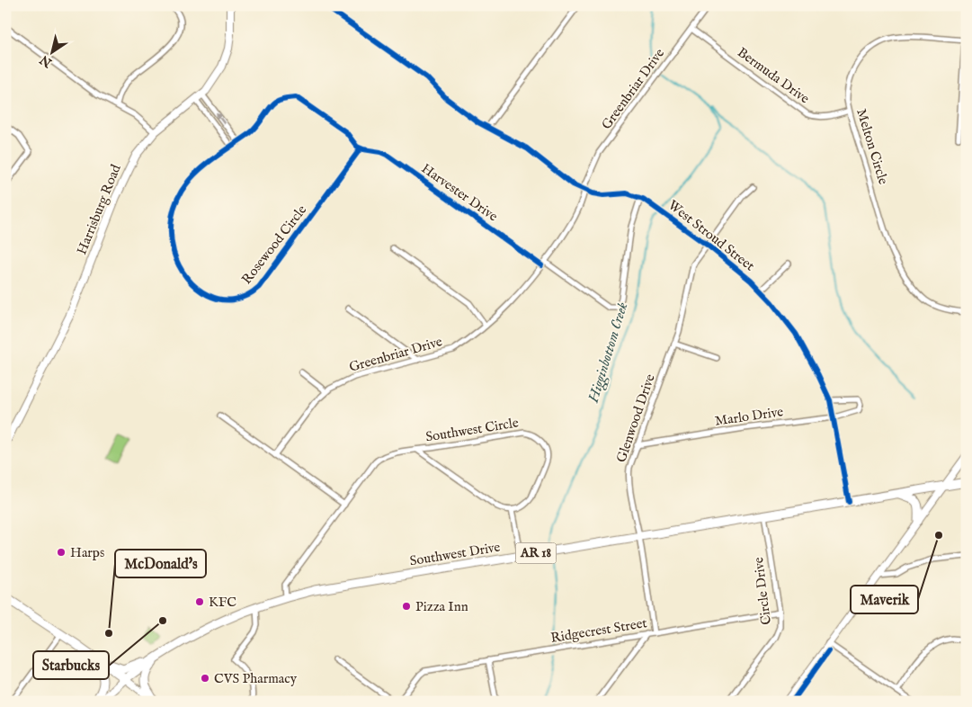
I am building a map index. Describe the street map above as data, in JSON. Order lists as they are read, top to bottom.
{
  "streets": {
    "main road": ["Harrisburg Road", "AR 18", "Southwest Drive"],
    "street": [
      "Bermuda Drive",
      "Greenbriar Drive",
      "Melton Circle",
      "Harvester Drive",
      "West Stroud Street",
      "Rosewood Circle",
      "Marlo Drive",
      "Glenwood Drive",
      "Southwest Circle",
      "Circle Drive",
      "Ridgecrest Street"
    ]
  },
  "crossings": [
    ["Bermuda Drive", "Greenbriar Drive"],
    ["Bermuda Drive", "Melton Circle"],
    ["Greenbriar Drive", "Harvester Drive"],
    ["Greenbriar Drive", "West Stroud Street"],
    ["Harvester Drive", "West Stroud Street"],
    ["Harvester Drive", "Rosewood Circle"],
    ["West Stroud Street", "Marlo Drive"],
    ["West Stroud Street", "Glenwood Drive"],
    ["West Stroud Street", "Southwest Drive"],
    ["Marlo Drive", "Glenwood Drive"],
    ["Glenwood Drive", "Southwest Drive"],
    ["Glenwood Drive", "Ridgecrest Street"],
    ["Southwest Circle", "Southwest Drive"],
    ["Southwest Drive", "Circle Drive"],
    ["Circle Drive", "Ridgecrest Street"]
  ],
  "water": ["Higginbottom Creek"],
  "places": [
    "Maverik",
    "Harps",
    "KFC",
    "Pizza Inn",
    "Starbucks",
    "McDonald's",
    "CVS Pharmacy"
  ],
  "north": "bottom left"
}
